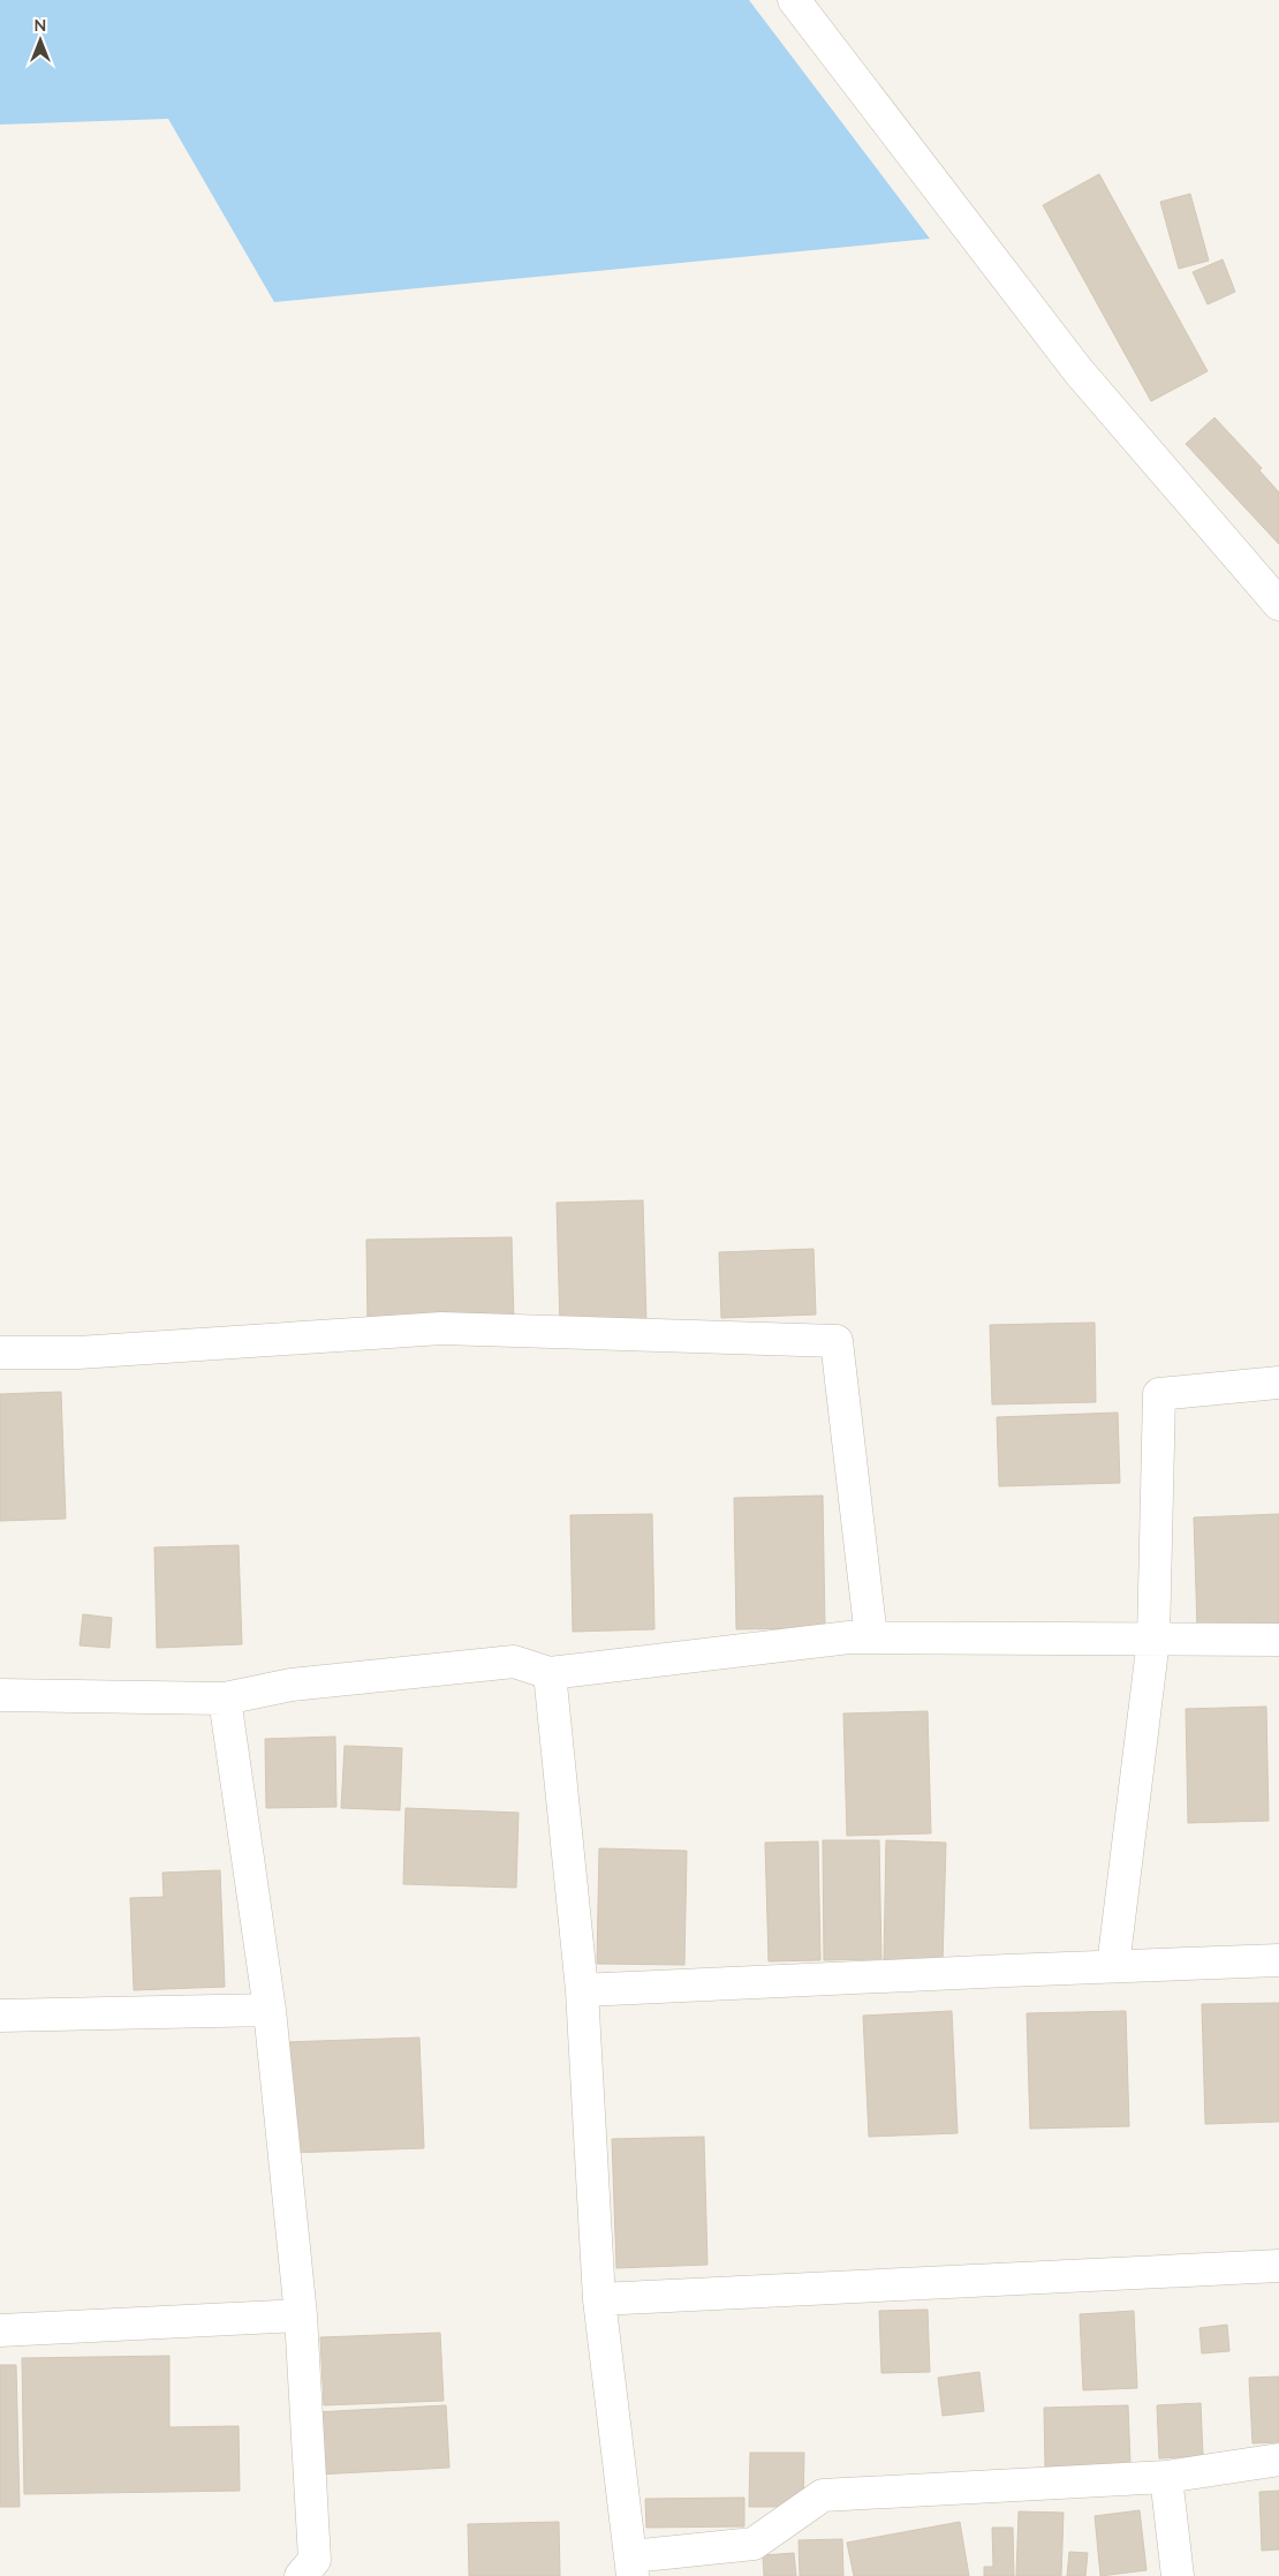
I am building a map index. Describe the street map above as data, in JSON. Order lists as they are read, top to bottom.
{
  "north": "top"
}
